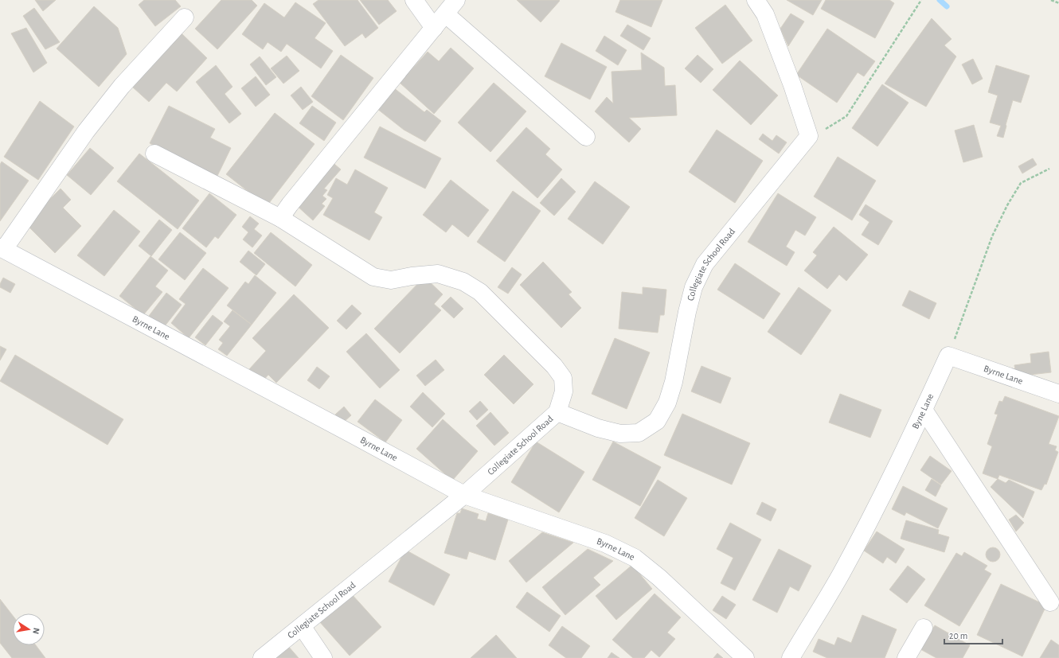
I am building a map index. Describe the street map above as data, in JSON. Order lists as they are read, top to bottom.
{
  "streets": {
    "street": ["Collegiate School Road", "Byrne Lane", "Byne Lane"]
  },
  "crossings": [
    ["Collegiate School Road", "Byrne Lane"],
    ["Byrne Lane", "Byne Lane"]
  ],
  "scale_bar": "20 m",
  "north": "right"
}
